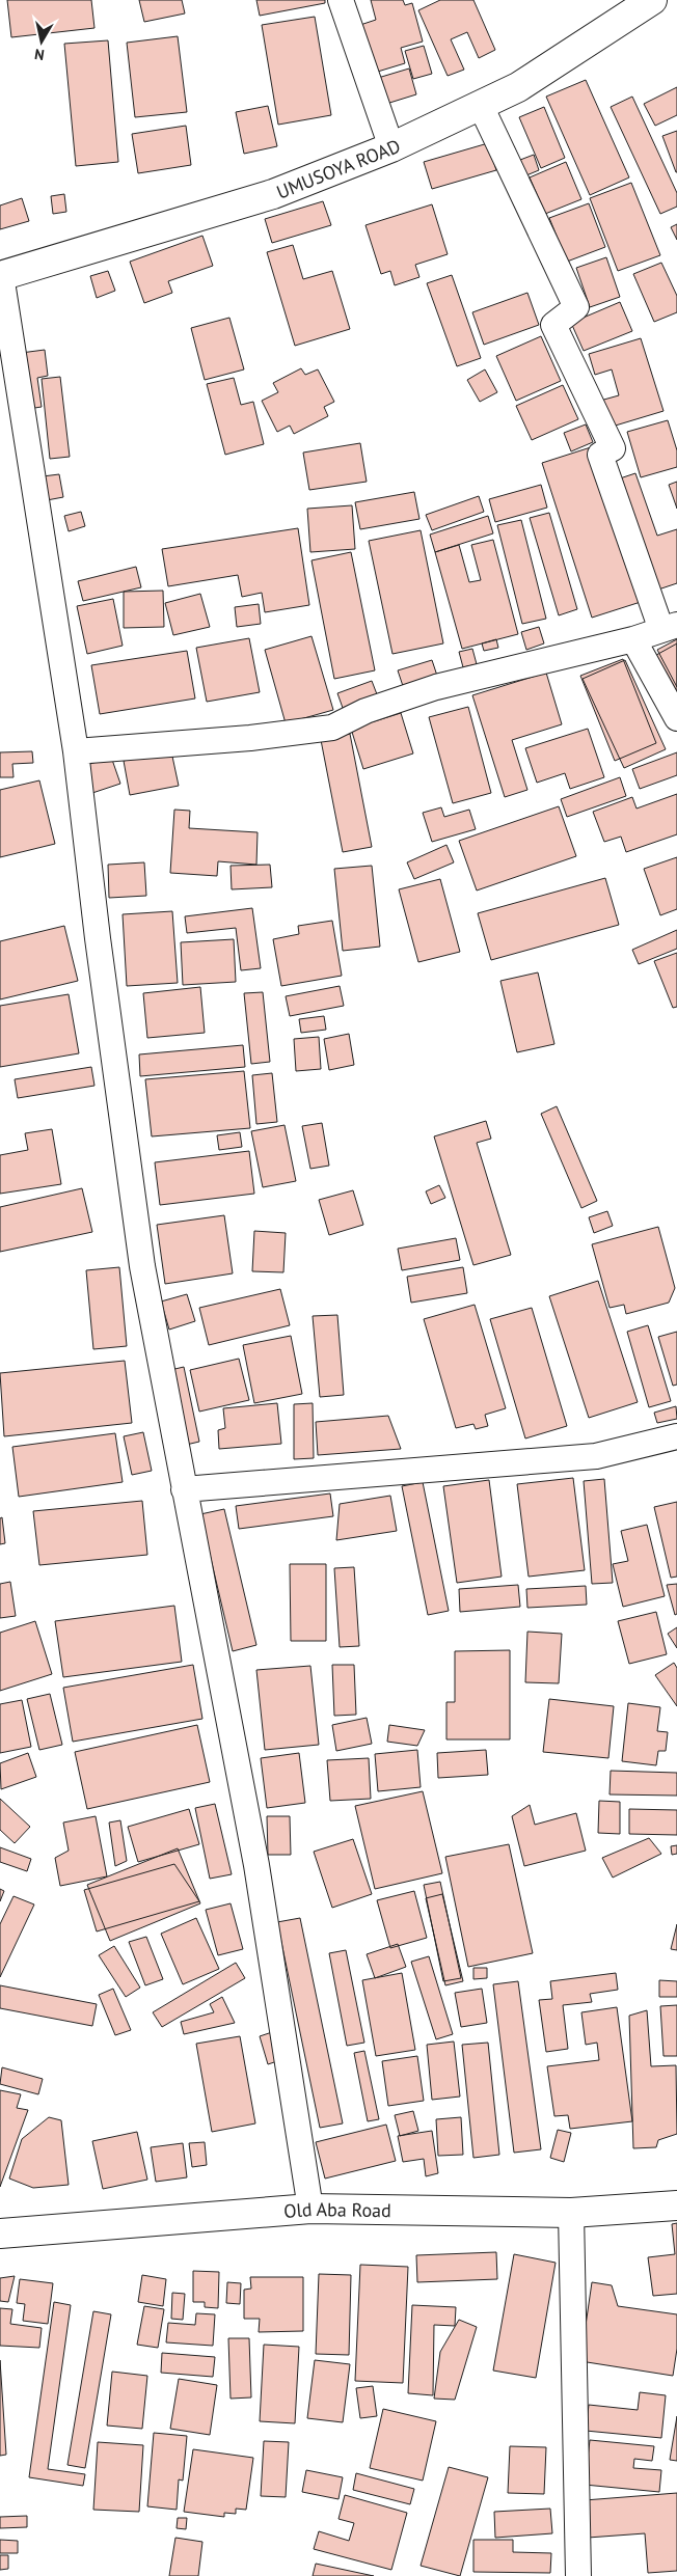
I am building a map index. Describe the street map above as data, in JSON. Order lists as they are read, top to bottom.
{
  "streets": {
    "main road": ["UMUSOYA ROAD", "Old Aba Road"]
  },
  "north": "bottom"
}
